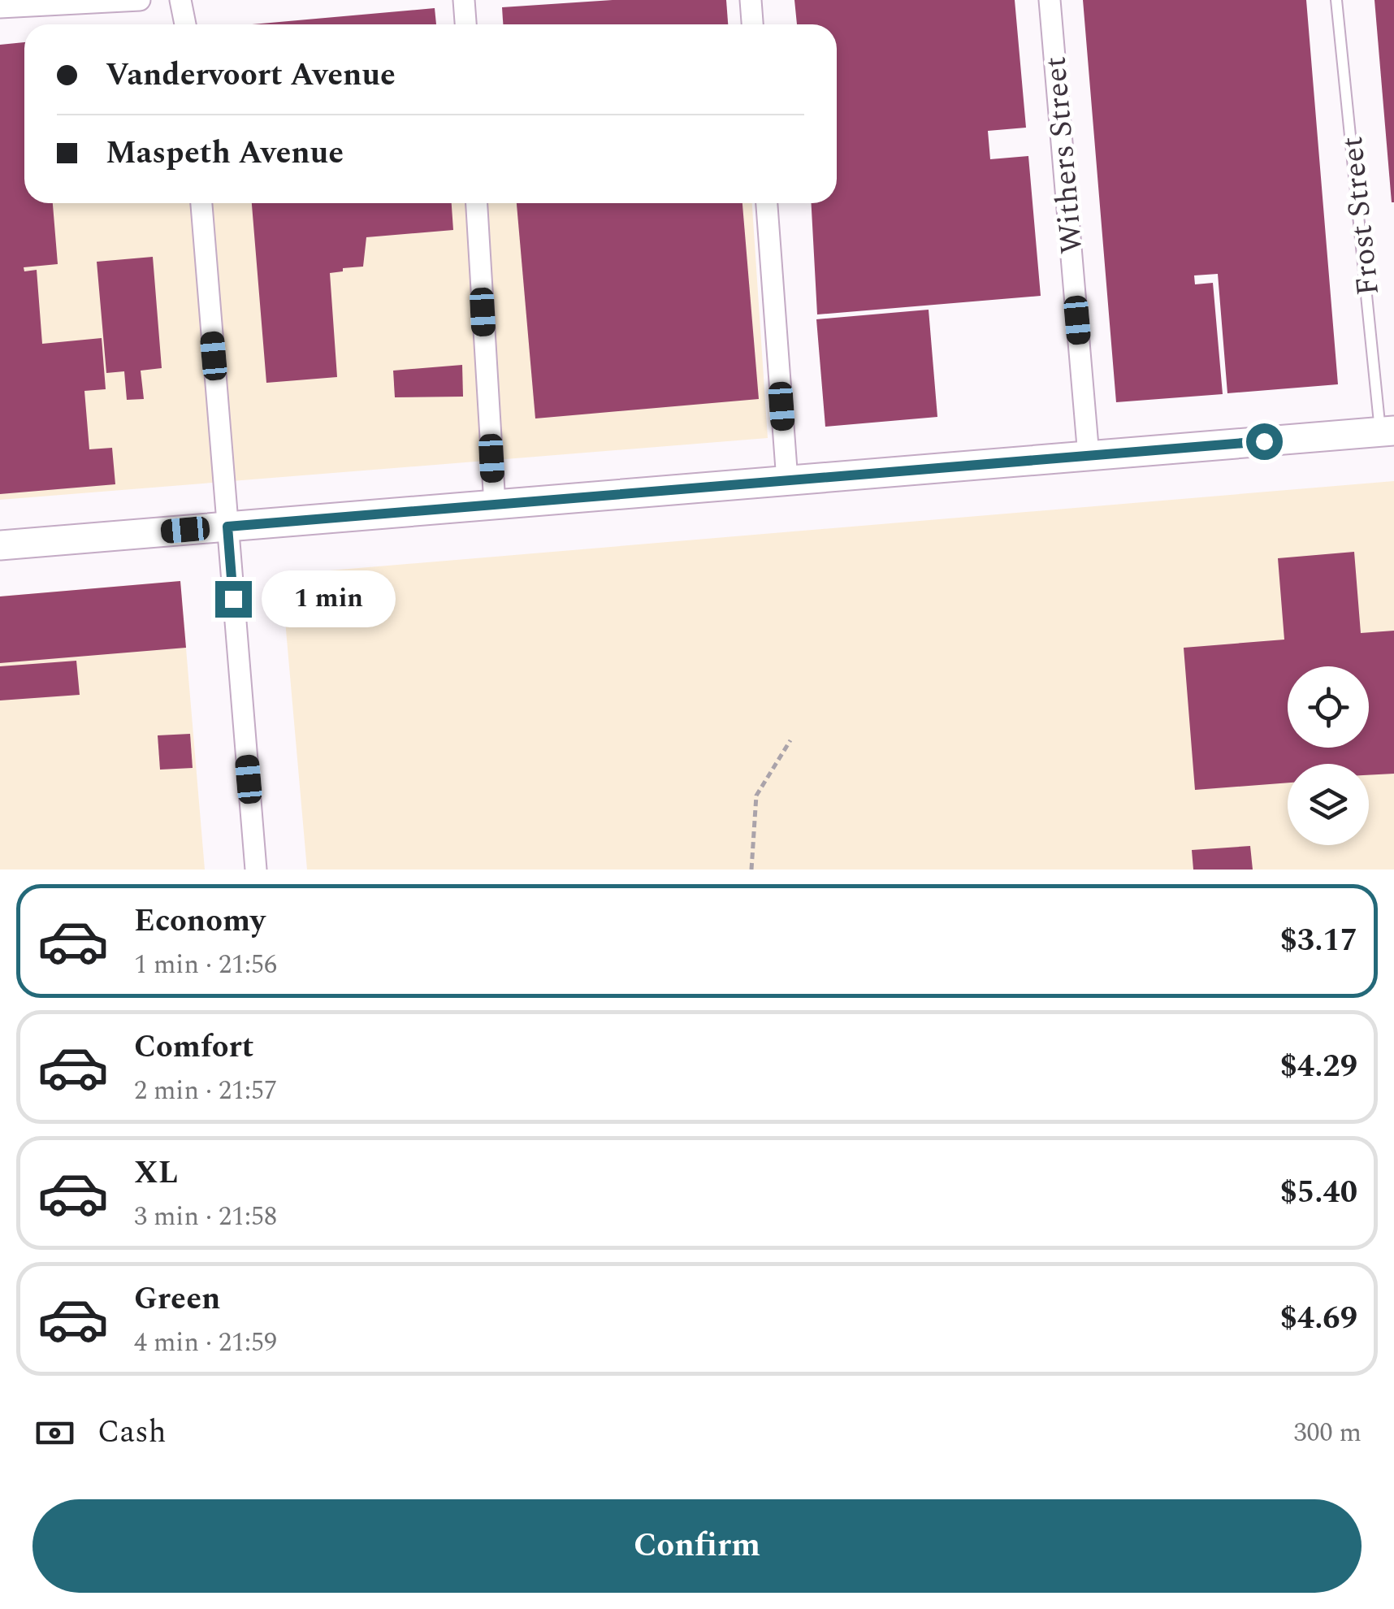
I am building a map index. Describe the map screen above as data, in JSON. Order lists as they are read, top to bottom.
{
  "streets": {
    "street": ["Withers Street"],
    "lane": ["Frost Street"]
  },
  "page": {
    "banner": ["Vandervoort Avenue", "Maspeth Avenue"],
    "bubble": "1 min",
    "list": [
      {
        "name": "Economy",
        "note": "1 min · 21:56",
        "value": "$3.17"
      },
      {
        "name": "Comfort",
        "note": "2 min · 21:57",
        "value": "$4.29"
      },
      {
        "name": "XL",
        "note": "3 min · 21:58",
        "value": "$5.40"
      },
      {
        "name": "Green",
        "note": "4 min · 21:59",
        "value": "$4.69"
      }
    ],
    "pay": ["Cash", "300 m"],
    "buttons": "Confirm"
  }
}
